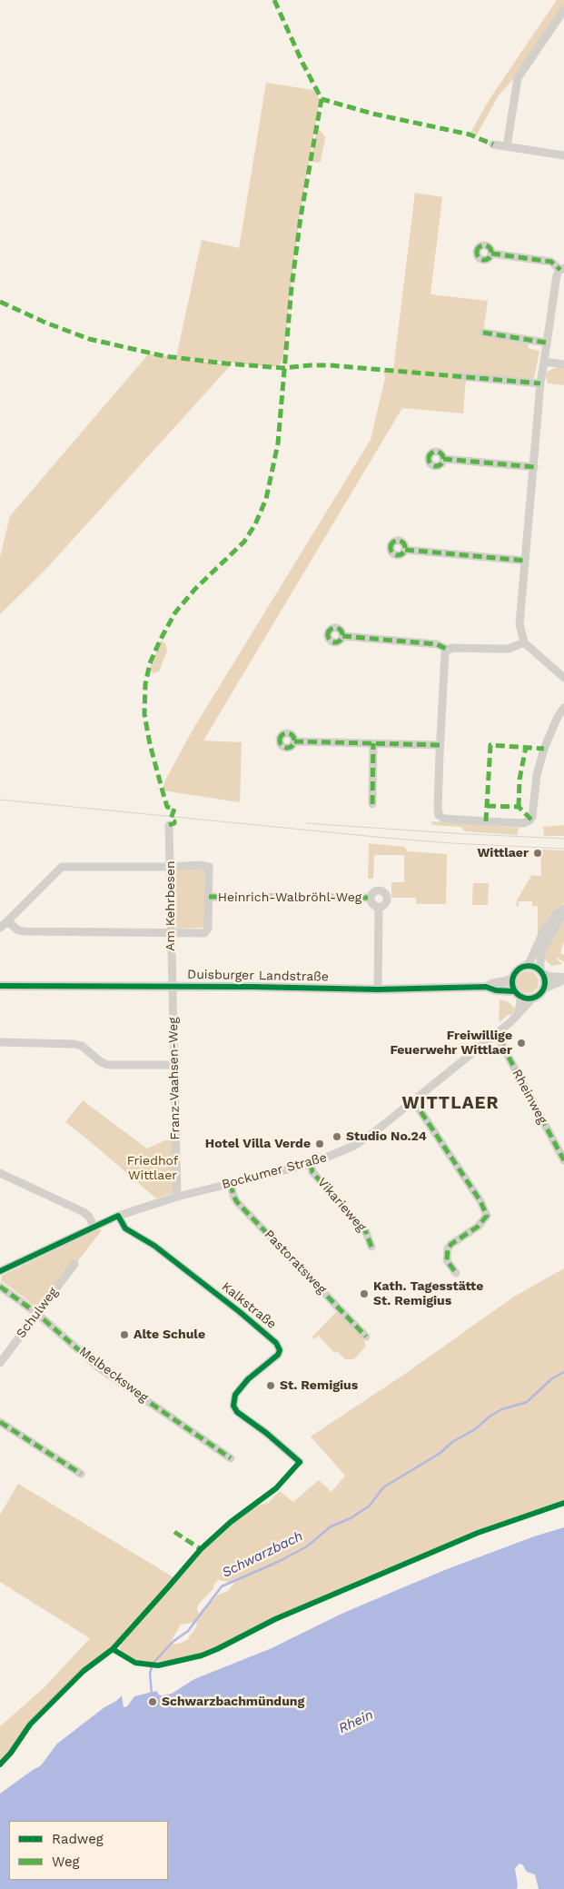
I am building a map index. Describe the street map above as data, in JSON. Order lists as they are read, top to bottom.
{
  "streets": {
    "main road": ["Duisburger Landstraße"],
    "street": [
      "Heinrich-Walbröhl-Weg",
      "Am Kehrbesen",
      "Franz-Vaahsen-Weg",
      "Rheinweg",
      "Bockumer Straße",
      "Vikarieweg",
      "Pastoratsweg",
      "Kalkstraße",
      "Schulweg",
      "Melbecksweg"
    ]
  },
  "crossings": [
    ["Heinrich-Walbröhl-Weg", "Am Kehrbesen"],
    ["Heinrich-Walbröhl-Weg", "Duisburger Landstraße"],
    ["Am Kehrbesen", "Duisburger Landstraße"],
    ["Am Kehrbesen", "Franz-Vaahsen-Weg"],
    ["Duisburger Landstraße", "Franz-Vaahsen-Weg"],
    ["Duisburger Landstraße", "Bockumer Straße"],
    ["Franz-Vaahsen-Weg", "Bockumer Straße"],
    ["Rheinweg", "Bockumer Straße"],
    ["Bockumer Straße", "Vikarieweg"],
    ["Bockumer Straße", "Pastoratsweg"],
    ["Bockumer Straße", "Kalkstraße"],
    ["Schulweg", "Melbecksweg"]
  ],
  "districts": ["WITTLAER"],
  "water": ["Schwarzbach", "Rhein"],
  "parks": ["Friedhof Wittlaer"],
  "places": [
    "Wittlaer",
    "Freiwillige Feuerwehr Wittlaer",
    "Studio No.24",
    "Hotel Villa Verde",
    "Kath. Tagesstätte St. Remigius",
    "Alte Schule",
    "St. Remigius",
    "Schwarzbachmündung"
  ],
  "legend": ["Radweg", "Weg"]
}
